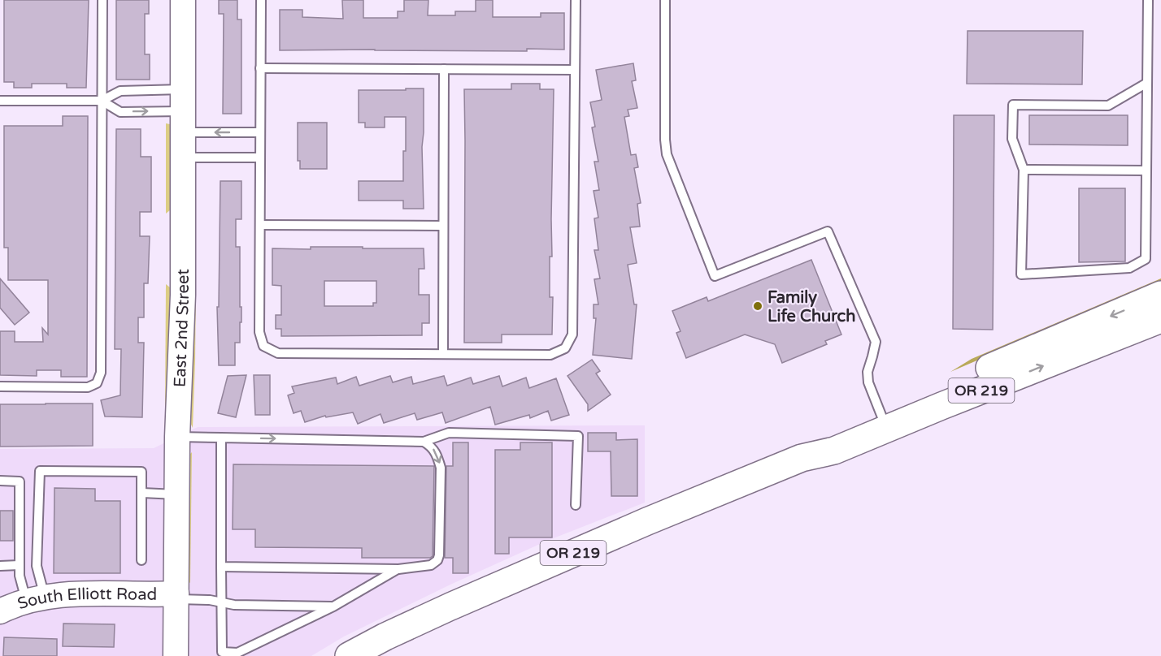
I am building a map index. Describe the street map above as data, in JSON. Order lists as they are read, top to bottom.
{
  "streets": {
    "main road": ["OR 219"],
    "street": ["East 2nd Street", "South Elliott Road"]
  },
  "crossings": [
    ["East 2nd Street", "South Elliott Road"]
  ],
  "places": ["Family Life Church"]
}
